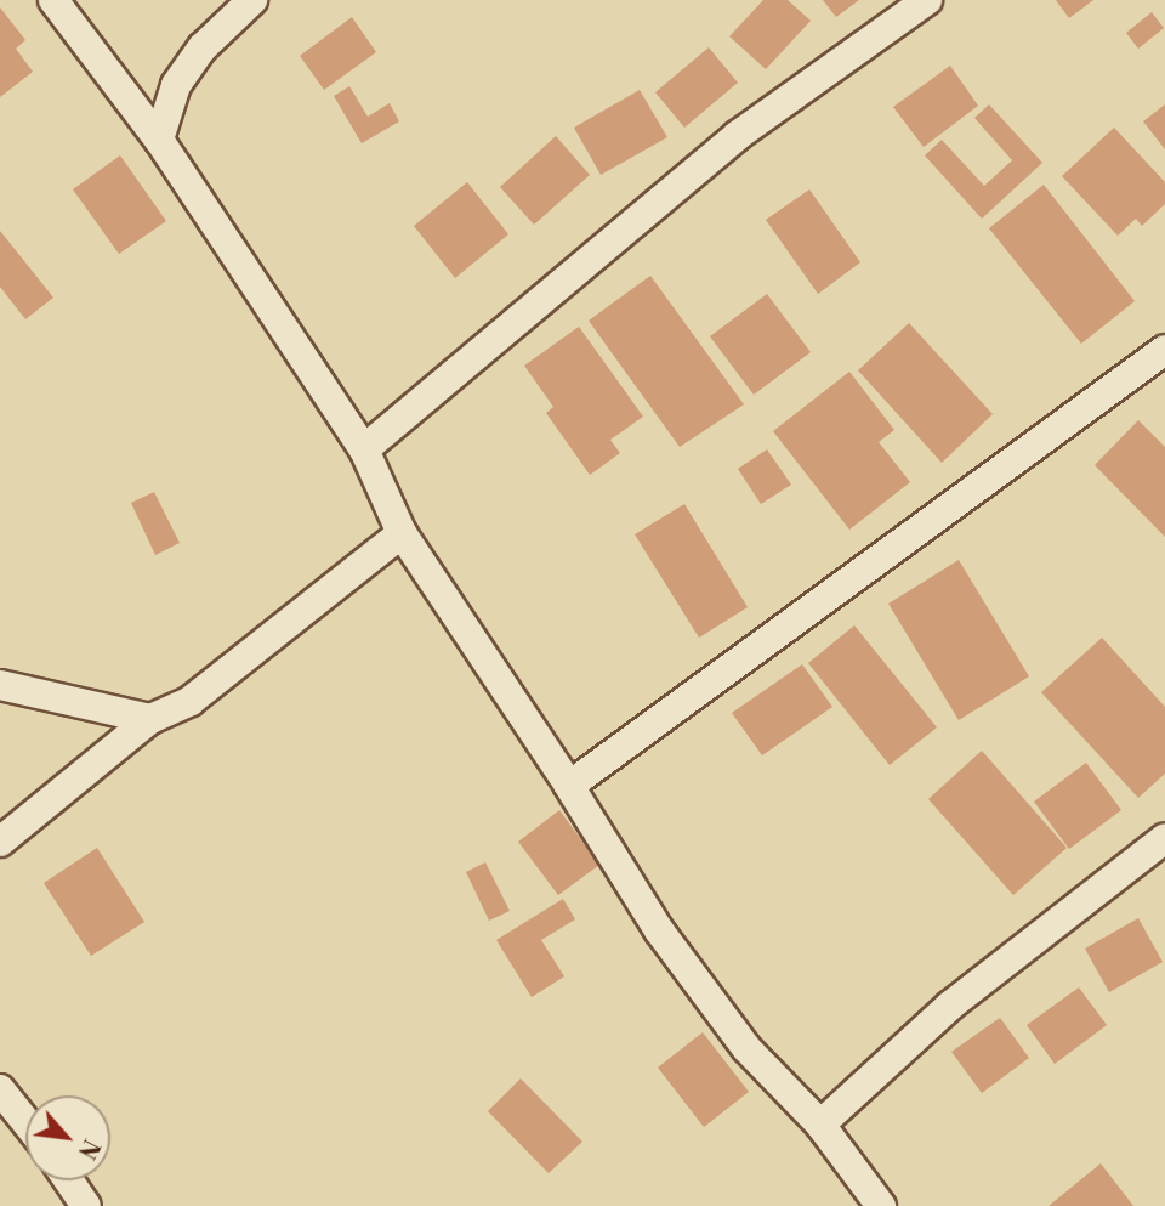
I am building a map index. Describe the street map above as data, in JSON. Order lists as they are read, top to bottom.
{
  "north": "bottom right"
}
